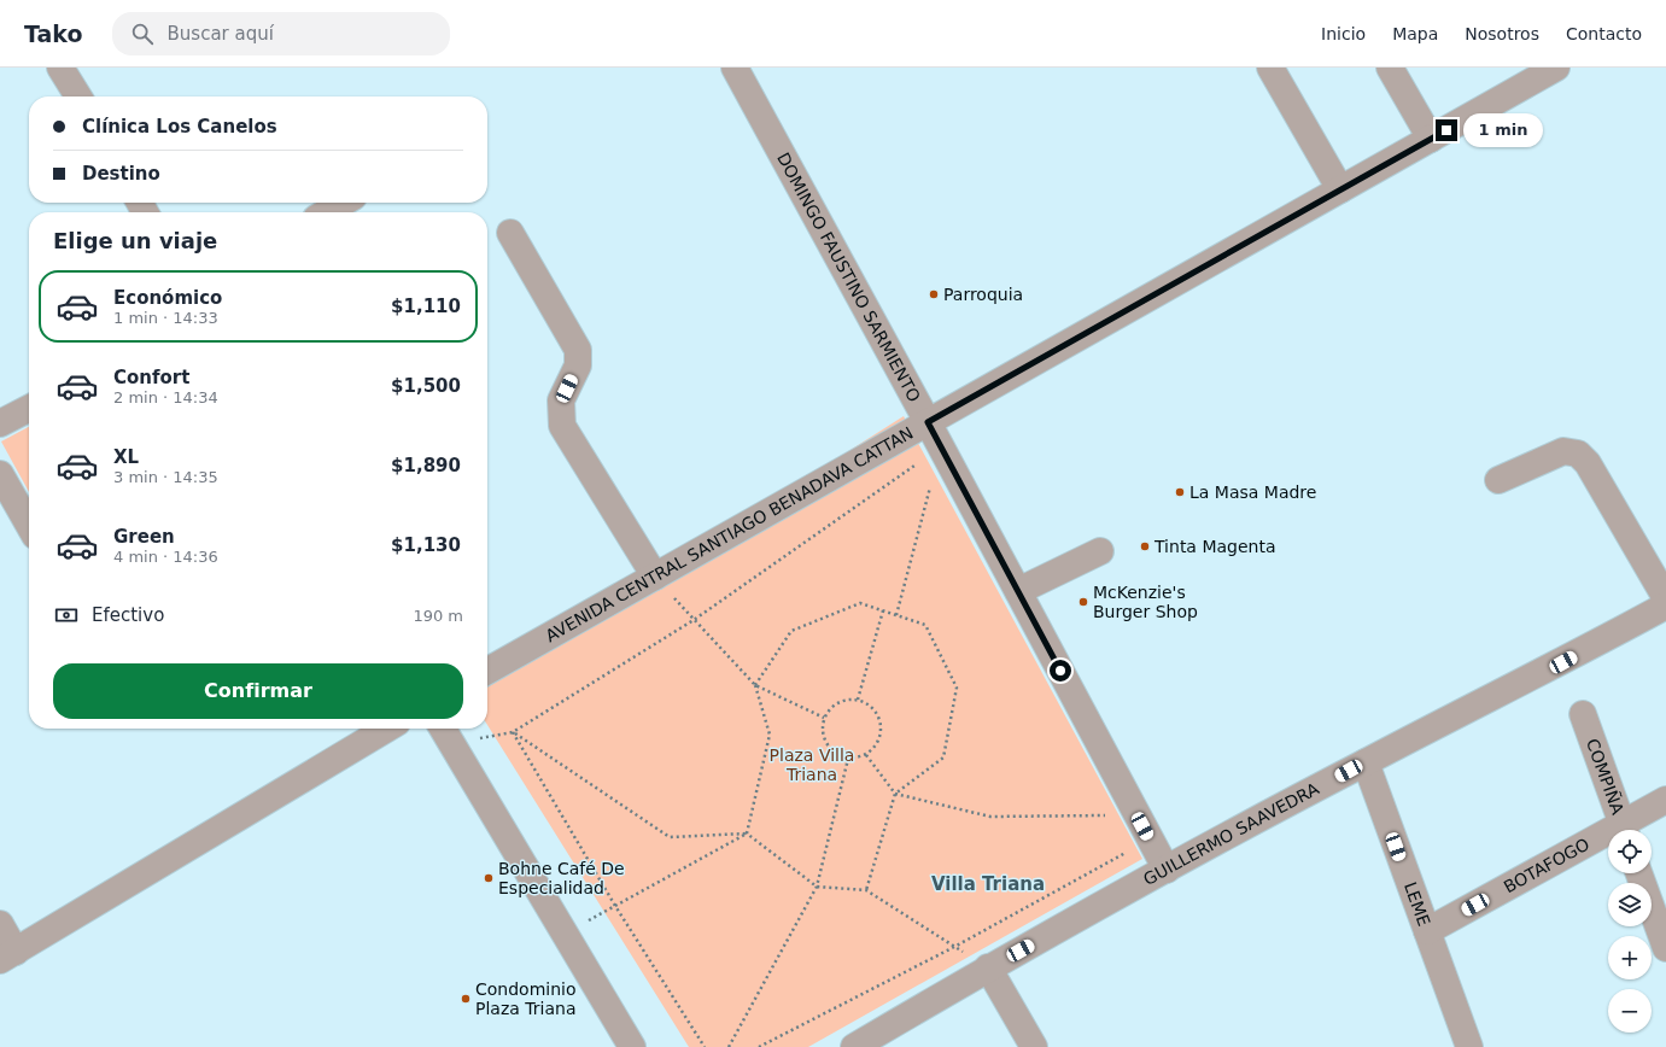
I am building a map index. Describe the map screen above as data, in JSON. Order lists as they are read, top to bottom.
{
  "streets": {
    "street": [
      "DOMINGO FAUSTINO SARMIENTO",
      "AVENIDA CENTRAL SANTIAGO BENADAVA CATTAN",
      "COMPIÑA",
      "GUILLERMO SAAVEDRA",
      "BOTAFOGO",
      "LEME"
    ]
  },
  "crossings": [
    ["DOMINGO FAUSTINO SARMIENTO", "AVENIDA CENTRAL SANTIAGO BENADAVA CATTAN"],
    ["DOMINGO FAUSTINO SARMIENTO", "GUILLERMO SAAVEDRA"],
    ["GUILLERMO SAAVEDRA", "LEME"],
    ["BOTAFOGO", "LEME"]
  ],
  "districts": ["Villa Triana"],
  "parks": ["Plaza Villa Triana"],
  "places": [
    "Parroquia",
    "La Masa Madre",
    "Tinta Magenta",
    "McKenzie's Burger Shop",
    "Bohne Café De Especialidad",
    "Condominio Plaza Triana"
  ],
  "page": {
    "header": "Tako",
    "search": "Buscar aquí",
    "nav": [
      "Inicio",
      "Mapa",
      "Nosotros",
      "Contacto"
    ],
    "banner": ["Clínica Los Canelos", "Destino"],
    "bubble": "1 min",
    "heading": "Elige un viaje",
    "list": [
      {
        "name": "Económico",
        "note": "1 min · 14:33",
        "value": "$1,110"
      },
      {
        "name": "Confort",
        "note": "2 min · 14:34",
        "value": "$1,500"
      },
      {
        "name": "XL",
        "note": "3 min · 14:35",
        "value": "$1,890"
      },
      {
        "name": "Green",
        "note": "4 min · 14:36",
        "value": "$1,130"
      }
    ],
    "pay": ["Efectivo", "190 m"],
    "buttons": "Confirmar",
    "map_buttons": ["+", "−"]
  }
}
